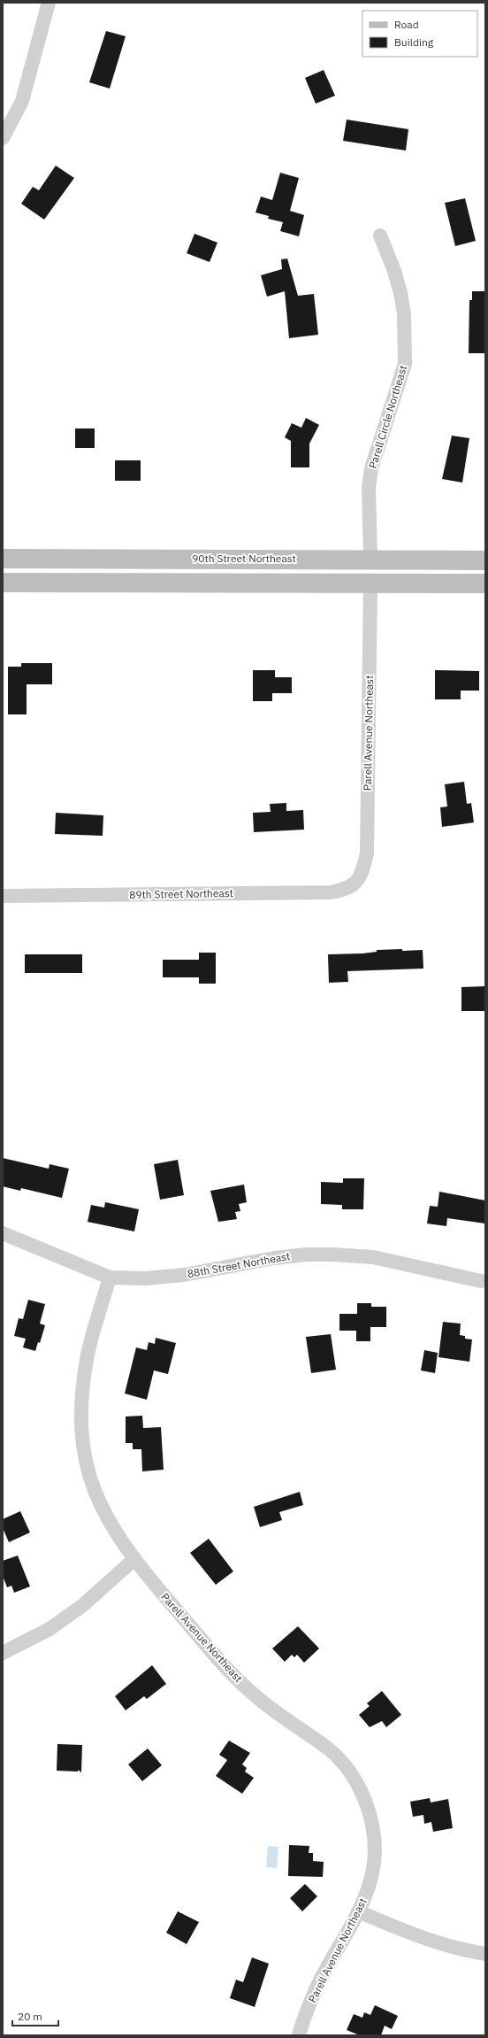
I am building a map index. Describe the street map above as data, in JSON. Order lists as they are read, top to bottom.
{
  "streets": {
    "main road": ["90th Street Northeast"],
    "street": [
      "Parell Circle Northeast",
      "Parell Avenue Northeast",
      "89th Street Northeast",
      "88th Street Northeast"
    ]
  },
  "crossings": [
    ["Parell Circle Northeast", "90th Street Northeast"],
    ["Parell Avenue Northeast", "89th Street Northeast"],
    ["Parell Avenue Northeast", "88th Street Northeast"]
  ],
  "legend": ["Road", "Building"],
  "scale_bar": "20 m"
}
